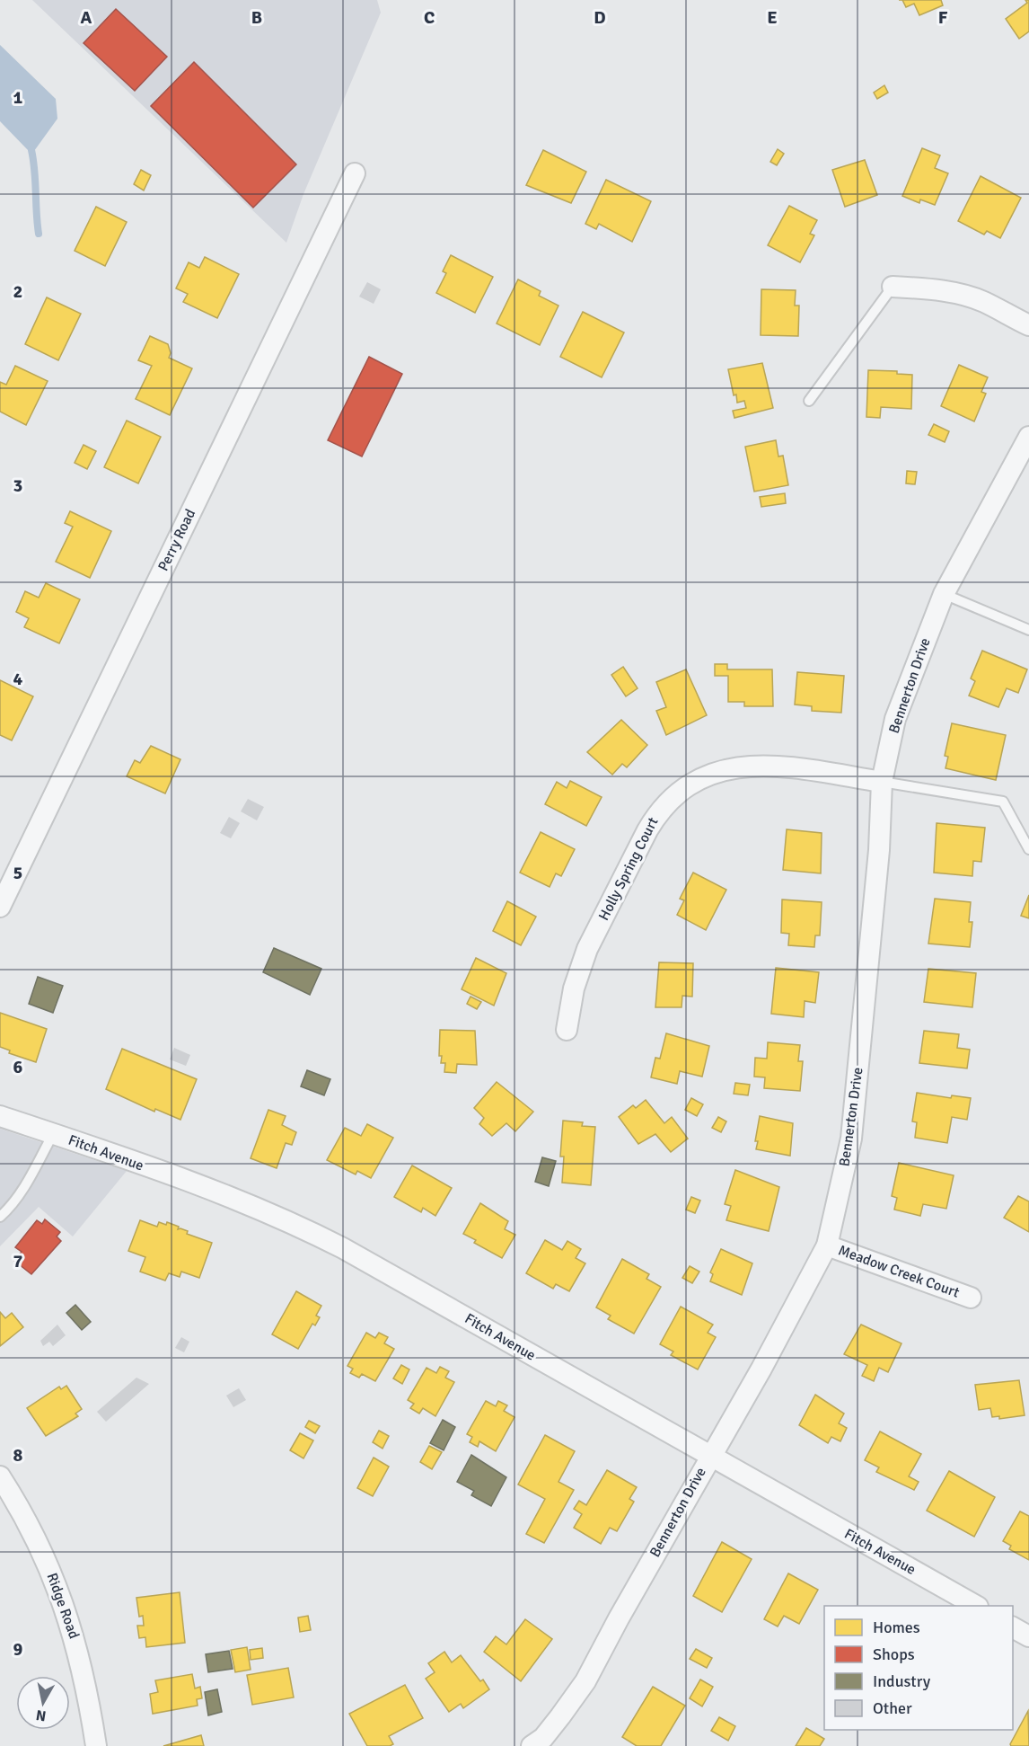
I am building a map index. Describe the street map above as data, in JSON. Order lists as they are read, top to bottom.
{
  "streets": {
    "street": [
      "Perry Road",
      "Bennerton Drive",
      "Holly Spring Court",
      "Fitch Avenue",
      "Meadow Creek Court",
      "Ridge Road"
    ]
  },
  "crossings": [
    ["Bennerton Drive", "Holly Spring Court"],
    ["Bennerton Drive", "Fitch Avenue"],
    ["Bennerton Drive", "Meadow Creek Court"]
  ],
  "legend": [
    "Homes",
    "Shops",
    "Industry",
    "Other"
  ],
  "north": "bottom",
  "grid": {
    "columns": [
      "A",
      "B",
      "C",
      "D",
      "E",
      "F"
    ],
    "rows": [
      "1",
      "2",
      "3",
      "4",
      "5",
      "6",
      "7",
      "8",
      "9"
    ]
  }
}
